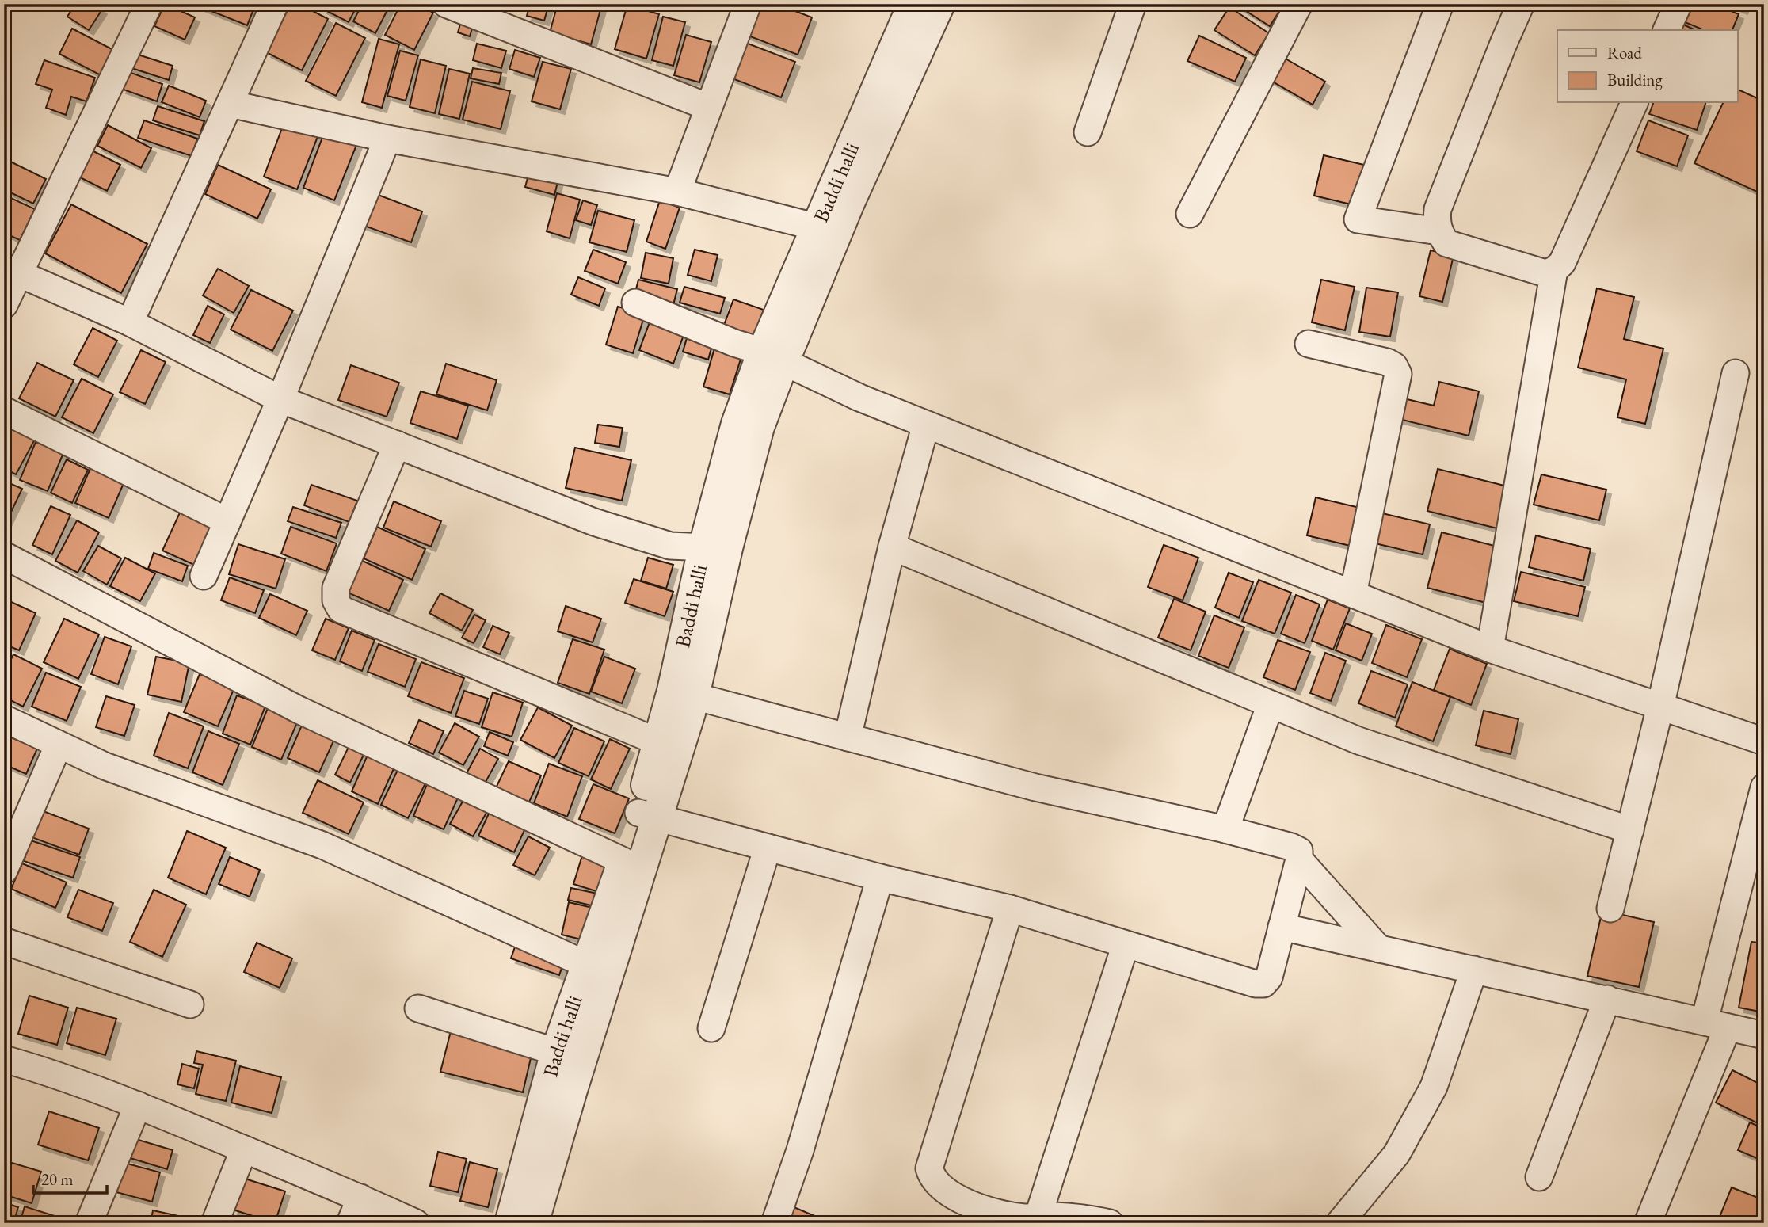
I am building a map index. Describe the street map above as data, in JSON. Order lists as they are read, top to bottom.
{
  "streets": {
    "street": ["Baddi halli"]
  },
  "legend": ["Road", "Building"],
  "scale_bar": "20 m"
}
